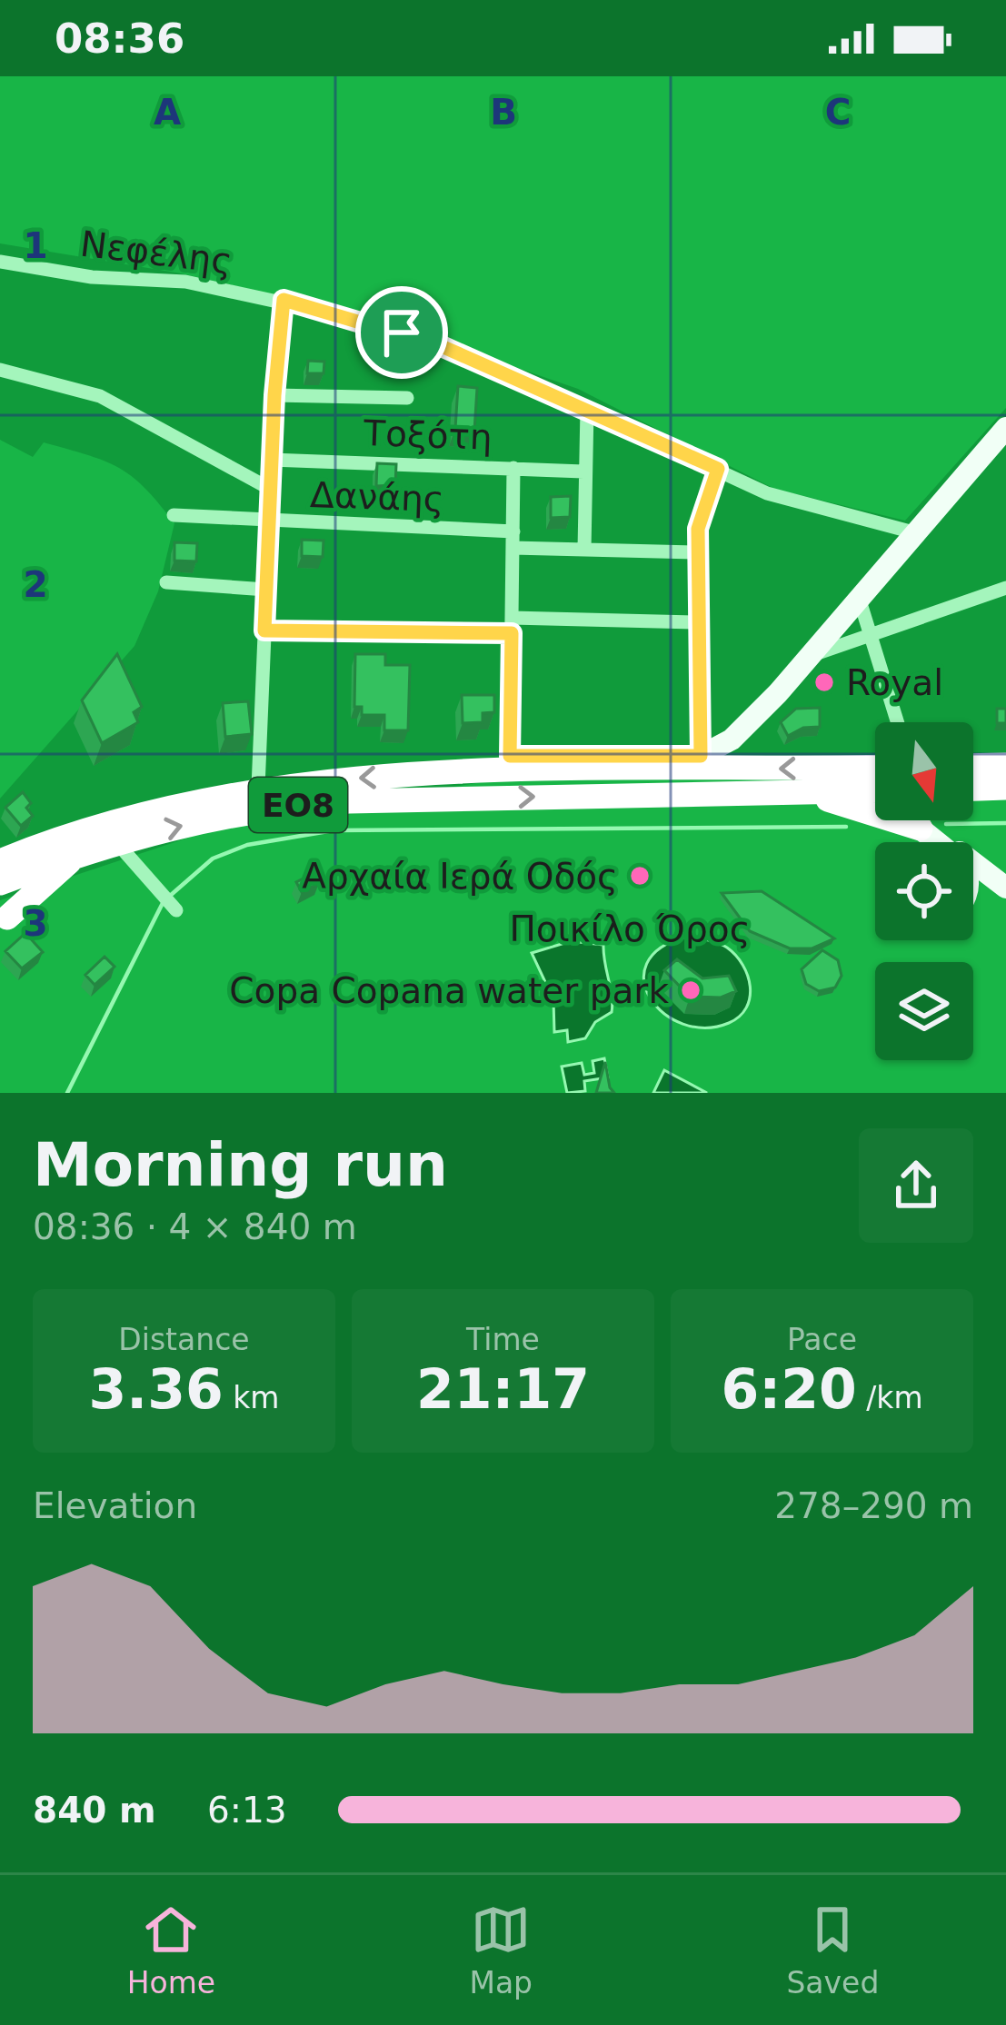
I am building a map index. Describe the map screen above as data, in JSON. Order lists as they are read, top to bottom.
{
  "streets": {
    "highway": ["ΕΟ8"],
    "street": ["Νεφέλης", "Τοξότη", "Δανάης"]
  },
  "parks": ["Ποικίλο Όρος"],
  "places": ["Royal", "Αρχαία Ιερά Οδός", "Copa Copana water park"],
  "north": "bottom",
  "page": {
    "status": "08:36",
    "heading": ["Morning run", "08:36 · 4 × 840 m"],
    "stats": [
      ["Distance", "3.36 km"],
      ["Time", "21:17"],
      ["Pace", "6:20 /km"]
    ],
    "chart": ["Elevation", "278–290 m"],
    "list": [
      {
        "name": "840 m",
        "note": "6:13"
      }
    ],
    "tabs": ["Home", "Map", "Saved"]
  },
  "grid": {
    "columns": ["A", "B", "C"],
    "rows": ["1", "2", "3"]
  }
}
